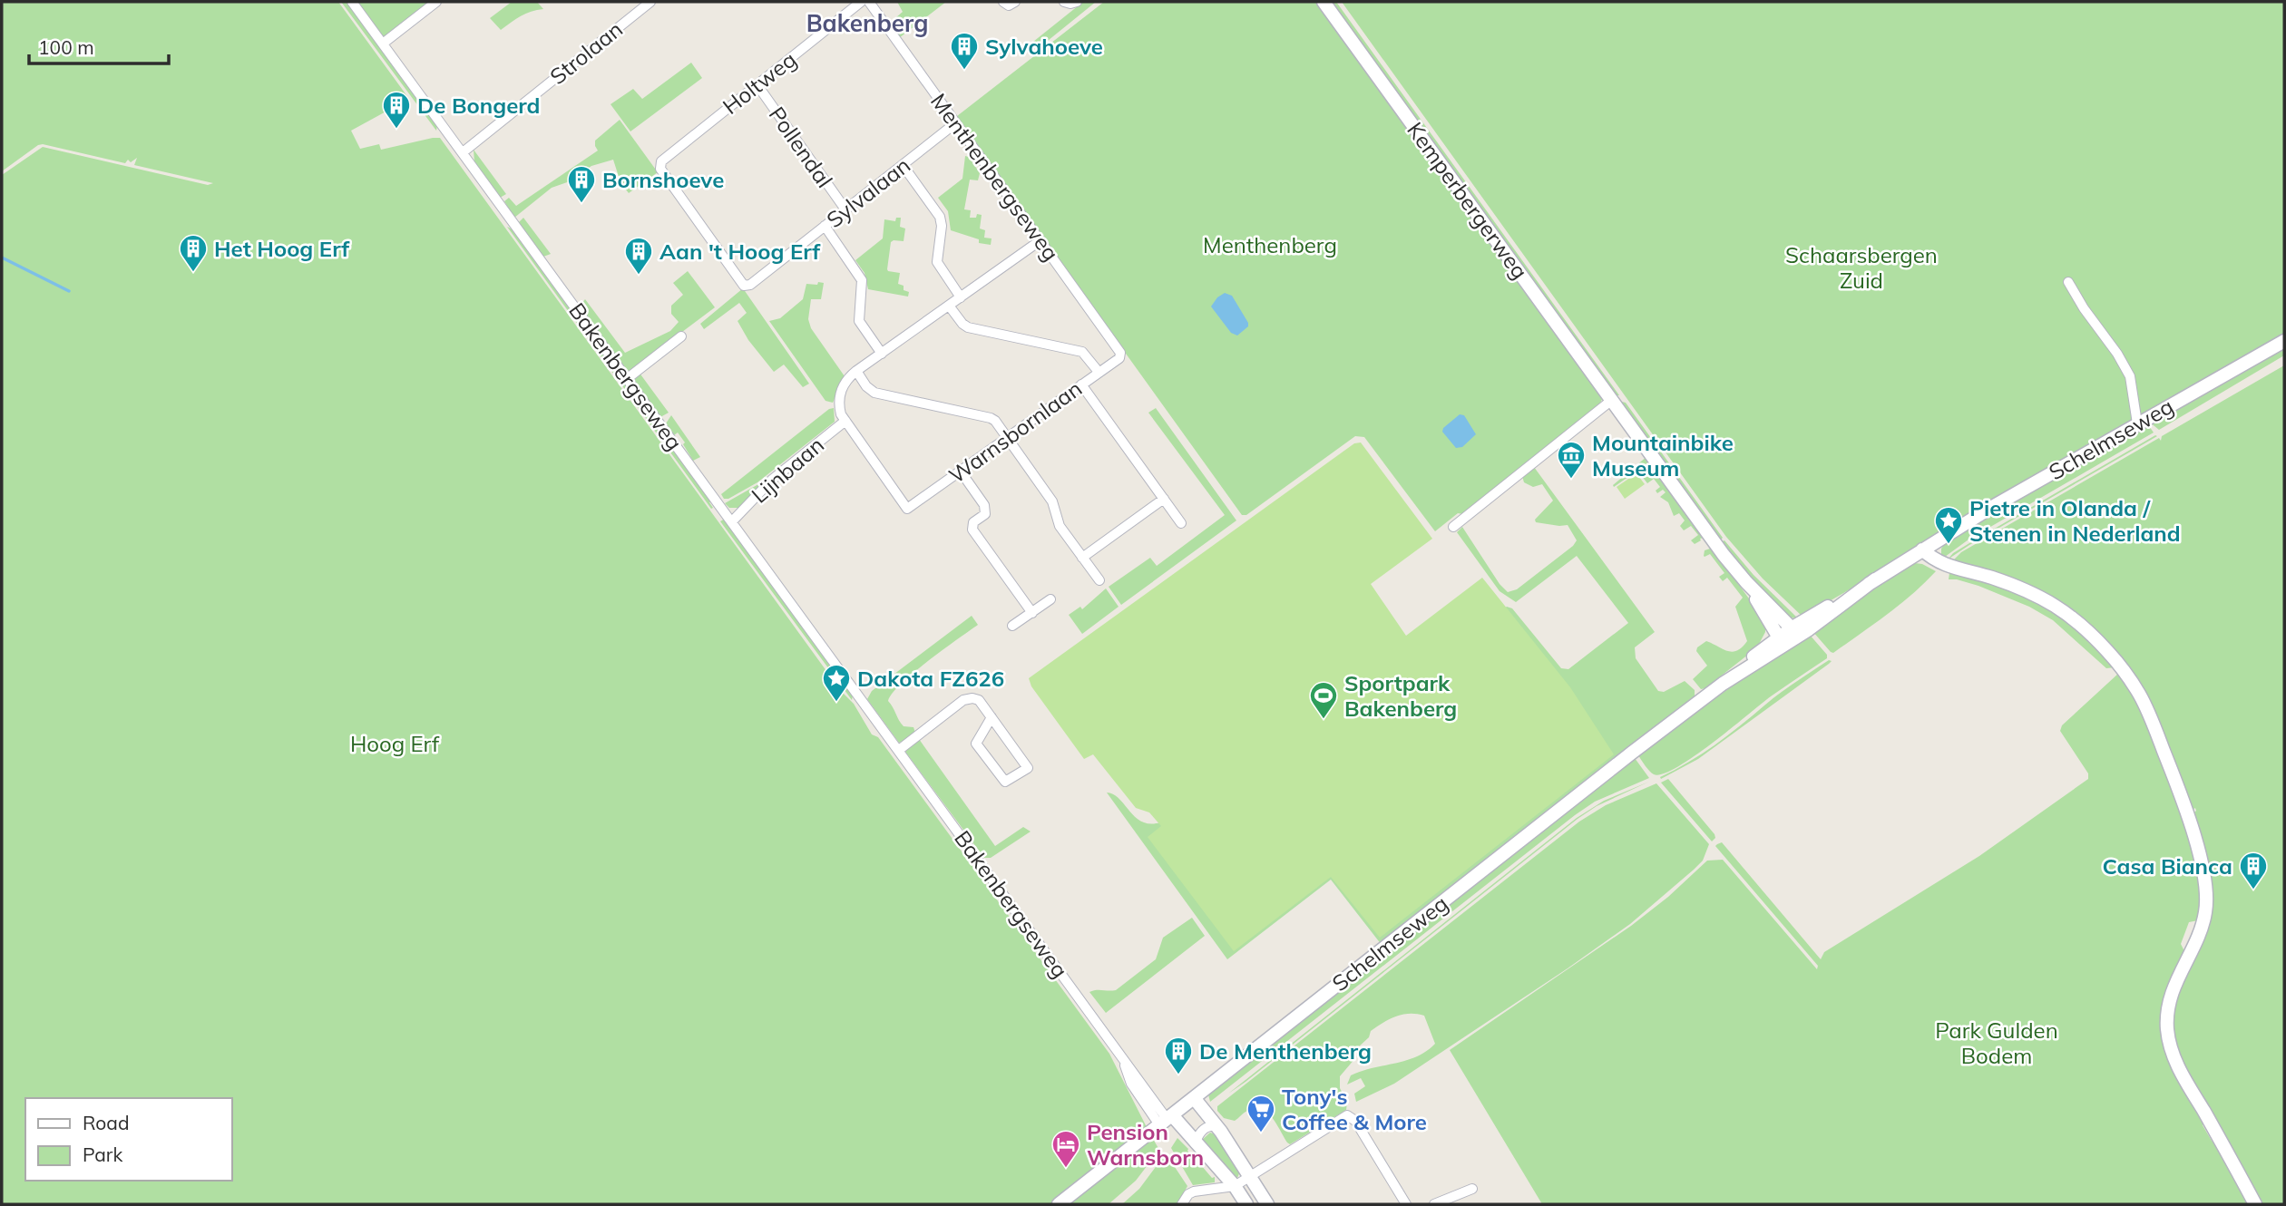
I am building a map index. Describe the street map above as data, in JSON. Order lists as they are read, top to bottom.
{
  "streets": {
    "main road": ["Kemperbergerweg", "Bakenbergseweg", "Schelmseweg"],
    "street": [
      "Strolaan",
      "Holtweg",
      "Pollendal",
      "Menthenbergseweg",
      "Sylvalaan",
      "Warnsbornlaan",
      "Lijnbaan"
    ]
  },
  "crossings": [
    ["Strolaan", "Bakenbergseweg"],
    ["Holtweg", "Pollendal"],
    ["Holtweg", "Sylvalaan"],
    ["Pollendal", "Sylvalaan"],
    ["Menthenbergseweg", "Sylvalaan"],
    ["Menthenbergseweg", "Warnsbornlaan"],
    ["Kemperbergerweg", "Schelmseweg"],
    ["Bakenbergseweg", "Schelmseweg"],
    ["Bakenbergseweg", "Lijnbaan"],
    ["Warnsbornlaan", "Lijnbaan"]
  ],
  "districts": ["Bakenberg"],
  "parks": [
    "Menthenberg",
    "Schaarsbergen Zuid",
    "Hoog Erf",
    "Park Gulden Bodem"
  ],
  "places": {
    "building": [
      "Sylvahoeve",
      "De Bongerd",
      "Bornshoeve",
      "Het Hoog Erf",
      "Aan 't Hoog Erf",
      "Casa Bianca",
      "De Menthenberg"
    ],
    "museum": ["Mountainbike Museum"],
    "place": ["Pietre in Olanda / Stenen in Nederland", "Dakota FZ626"],
    "sports": ["Sportpark Bakenberg"],
    "supermarket": ["Tony's Coffee & More"],
    "hotel": ["Pension Warnsborn"]
  },
  "legend": ["Road", "Park"],
  "scale_bar": "100 m"
}
